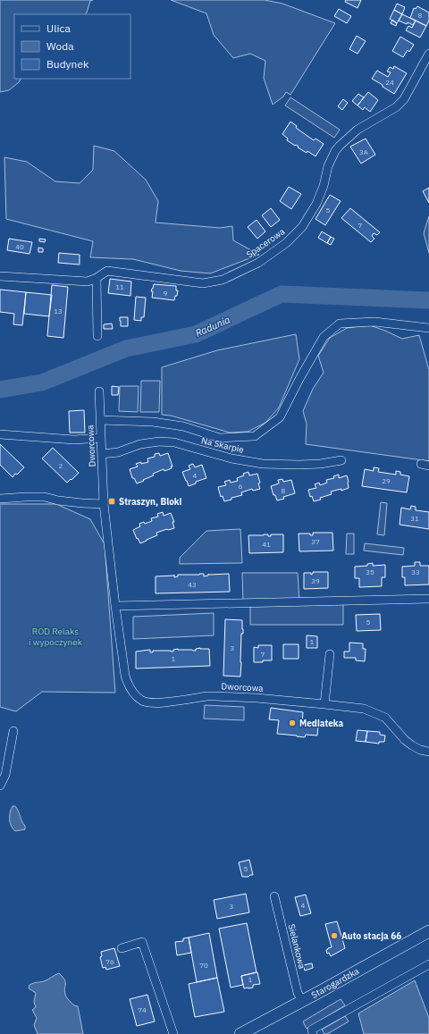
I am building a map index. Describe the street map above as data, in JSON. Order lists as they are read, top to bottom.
{
  "streets": {
    "main road": ["Starogardzka"],
    "street": [
      "Spacerowa",
      "Na Skarpie",
      "Dworcowa",
      "Sielankowa"
    ]
  },
  "crossings": [
    ["Na Skarpie", "Dworcowa"],
    ["Sielankowa", "Starogardzka"]
  ],
  "water": ["Radunia"],
  "parks": ["ROD Relaks i wypoczynek"],
  "places": {
    "transit": ["Straszyn, Bloki"],
    "other": ["Mediateka", "Auto stacja 66"]
  },
  "house_numbers": [
    "8",
    "24",
    "3A",
    "5",
    "7",
    "40",
    "11",
    "9",
    "13",
    "2",
    "4",
    "29",
    "6",
    "8",
    "31",
    "37",
    "41",
    "35",
    "33",
    "39",
    "43",
    "5",
    "1",
    "3",
    "7",
    "1",
    "5",
    "4",
    "3",
    "76",
    "70",
    "1",
    "74"
  ],
  "legend": ["Ulica", "Woda", "Budynek"]
}
